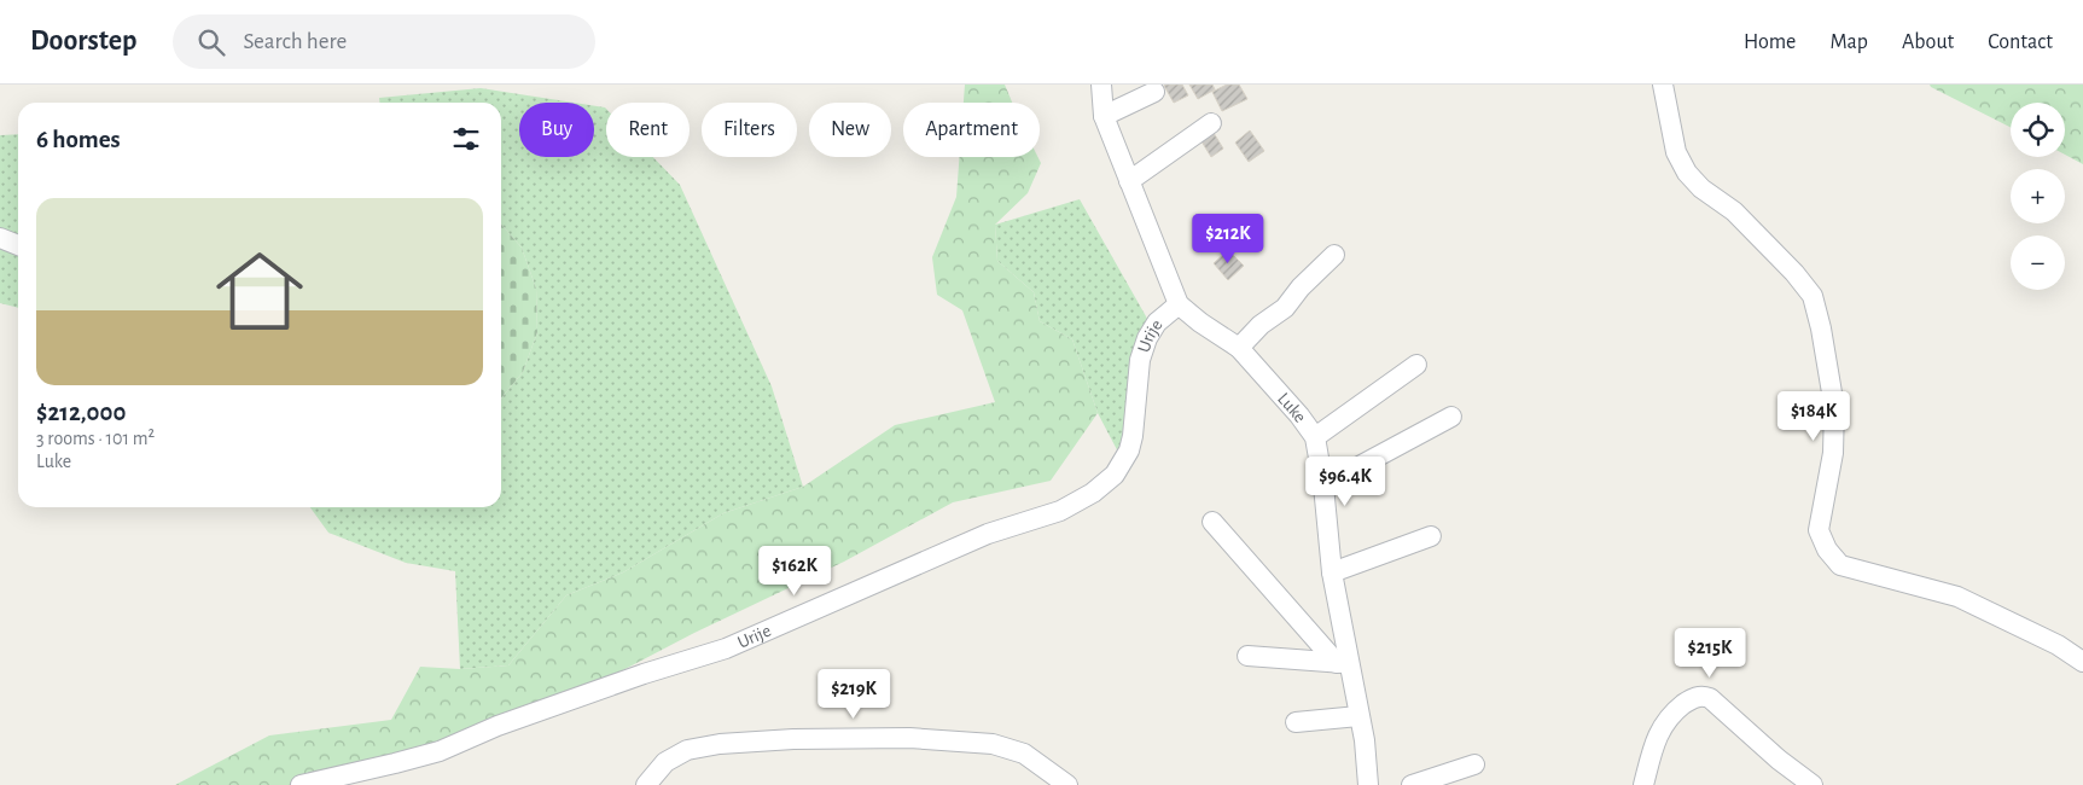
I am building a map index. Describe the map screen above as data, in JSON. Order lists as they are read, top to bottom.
{
  "streets": {
    "street": ["Urije", "Luke"]
  },
  "crossings": [
    ["Urije", "Luke"]
  ],
  "page": {
    "header": "Doorstep",
    "search": "Search here",
    "nav": [
      "Home",
      "Map",
      "About",
      "Contact"
    ],
    "map_buttons": ["+", "−"],
    "chip": [
      "Buy",
      "Rent",
      "Filters",
      "New",
      "Apartment"
    ],
    "heading": "6 homes",
    "list": [
      {
        "name": "$212,000",
        "note": "3 rooms · 101 m² · Luke"
      }
    ],
    "price": [
      "$212K",
      "$184K",
      "$96.4K",
      "$162K",
      "$215K",
      "$219K"
    ]
  }
}
